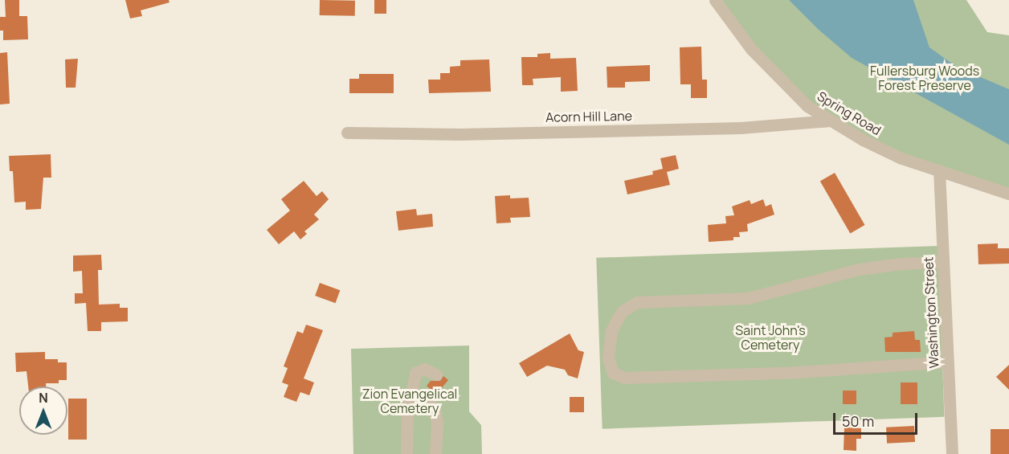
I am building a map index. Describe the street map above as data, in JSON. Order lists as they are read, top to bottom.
{
  "streets": {
    "street": ["Spring Road", "Acorn Hill Lane", "Washington Street"]
  },
  "crossings": [
    ["Spring Road", "Acorn Hill Lane"],
    ["Spring Road", "Washington Street"]
  ],
  "parks": ["Fullersburg Woods Forest Preserve", "Saint John's Cemetery", "Zion Evangelical Cemetery"],
  "scale_bar": "50 m",
  "north": "top"
}
